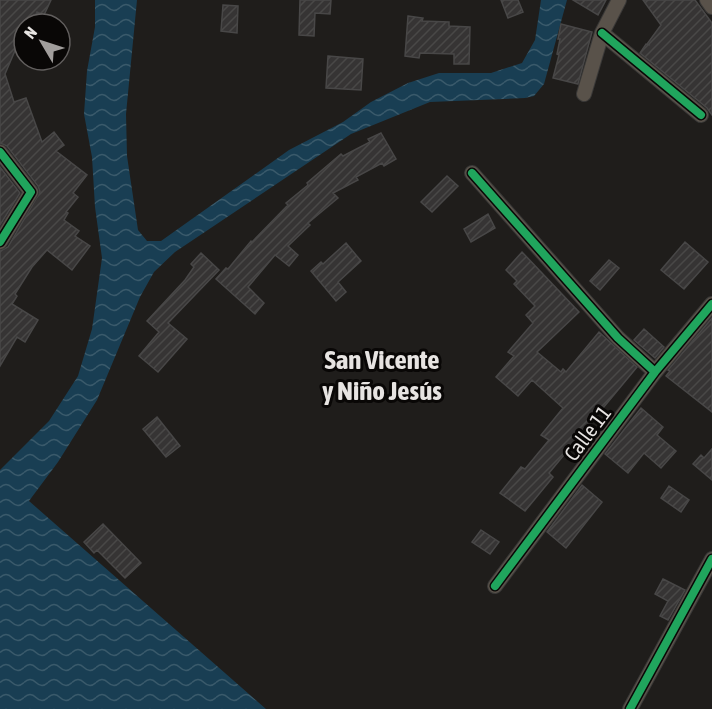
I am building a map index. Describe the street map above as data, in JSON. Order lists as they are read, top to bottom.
{
  "streets": {
    "street": ["Calle 11"]
  },
  "districts": ["San Vicente y Niño Jesús"],
  "north": "top left"
}
